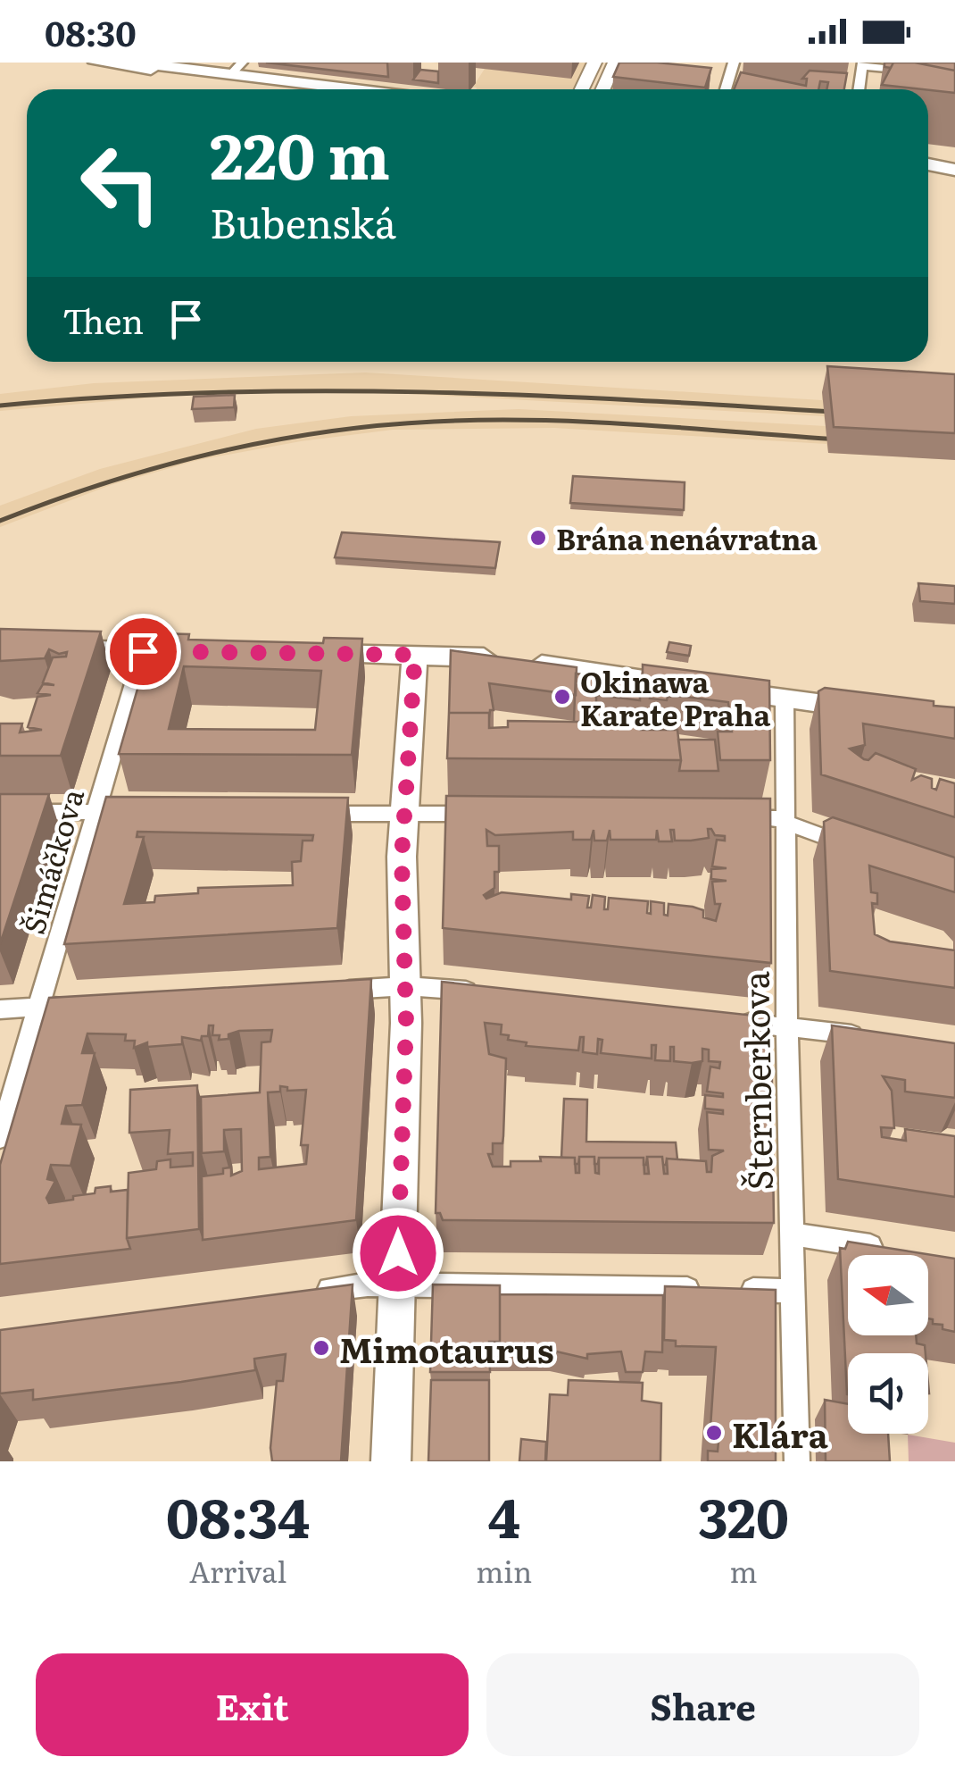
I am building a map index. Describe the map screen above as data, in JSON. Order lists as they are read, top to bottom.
{
  "streets": {
    "street": ["Šimáčkova", "Šternberkova"]
  },
  "places": [
    "Brána nenávratna",
    "Okinawa Karate Praha",
    "Mimotaurus",
    "Klára"
  ],
  "north": "left",
  "page": {
    "status": "08:30",
    "turn": ["220 m", "Bubenská"],
    "then": "Then",
    "eta": [
      "08:34",
      "Arrival",
      "4",
      "min",
      "320",
      "m"
    ],
    "buttons": ["Exit", "Share"]
  }
}
